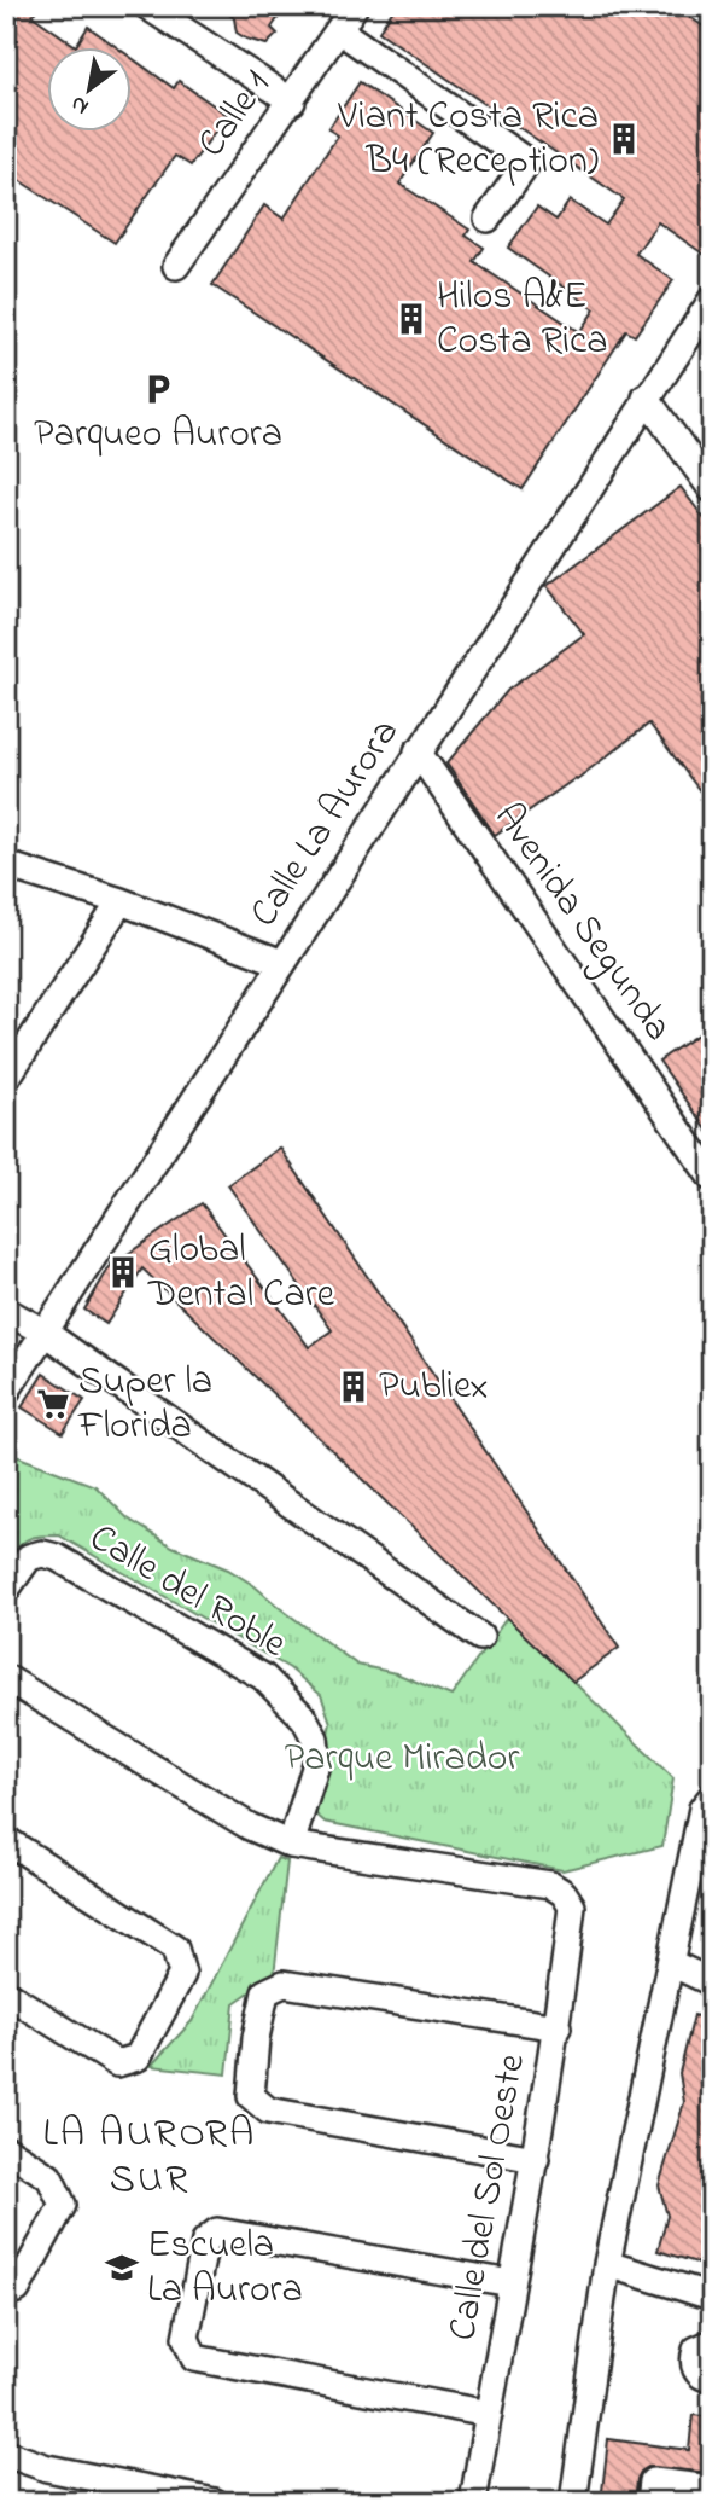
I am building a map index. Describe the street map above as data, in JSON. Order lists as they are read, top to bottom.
{
  "streets": {
    "street": [
      "Calle 1",
      "Calle La Aurora",
      "Avenida Segunda",
      "Calle del Roble",
      "Calle del Sol Oeste"
    ]
  },
  "crossings": [
    ["Calle La Aurora", "Avenida Segunda"],
    ["Calle del Roble", "Calle del Sol Oeste"]
  ],
  "districts": ["LA AURORA SUR"],
  "parks": ["Parque Mirador"],
  "places": {
    "building": [
      "Viant Costa Rica B4 (Reception)",
      "Hilos A&E Costa Rica",
      "Global Dental Care",
      "Publiex"
    ],
    "parking": ["Parqueo Aurora"],
    "supermarket": ["Super la Florida"],
    "school or university": ["Escuela La Aurora"]
  },
  "north": "bottom left"
}
